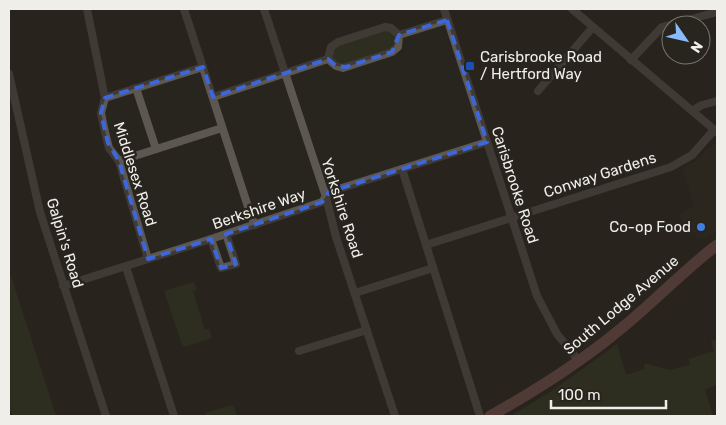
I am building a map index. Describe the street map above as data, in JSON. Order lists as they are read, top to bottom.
{
  "streets": {
    "street": [
      "Middlesex Road",
      "Conway Gardens",
      "Carisbrooke Road",
      "Yorkshire Road",
      "Berkshire Way",
      "Galpin's Road",
      "South Lodge Avenue"
    ]
  },
  "crossings": [
    ["Middlesex Road", "Berkshire Way"],
    ["Conway Gardens", "Carisbrooke Road"],
    ["Carisbrooke Road", "Berkshire Way"],
    ["Carisbrooke Road", "South Lodge Avenue"],
    ["Yorkshire Road", "Berkshire Way"],
    ["Berkshire Way", "Galpin's Road"]
  ],
  "places": {
    "transit": ["Carisbrooke Road / Hertford Way"],
    "other": ["Co-op Food"]
  },
  "scale_bar": "100 m",
  "north": "bottom right"
}
